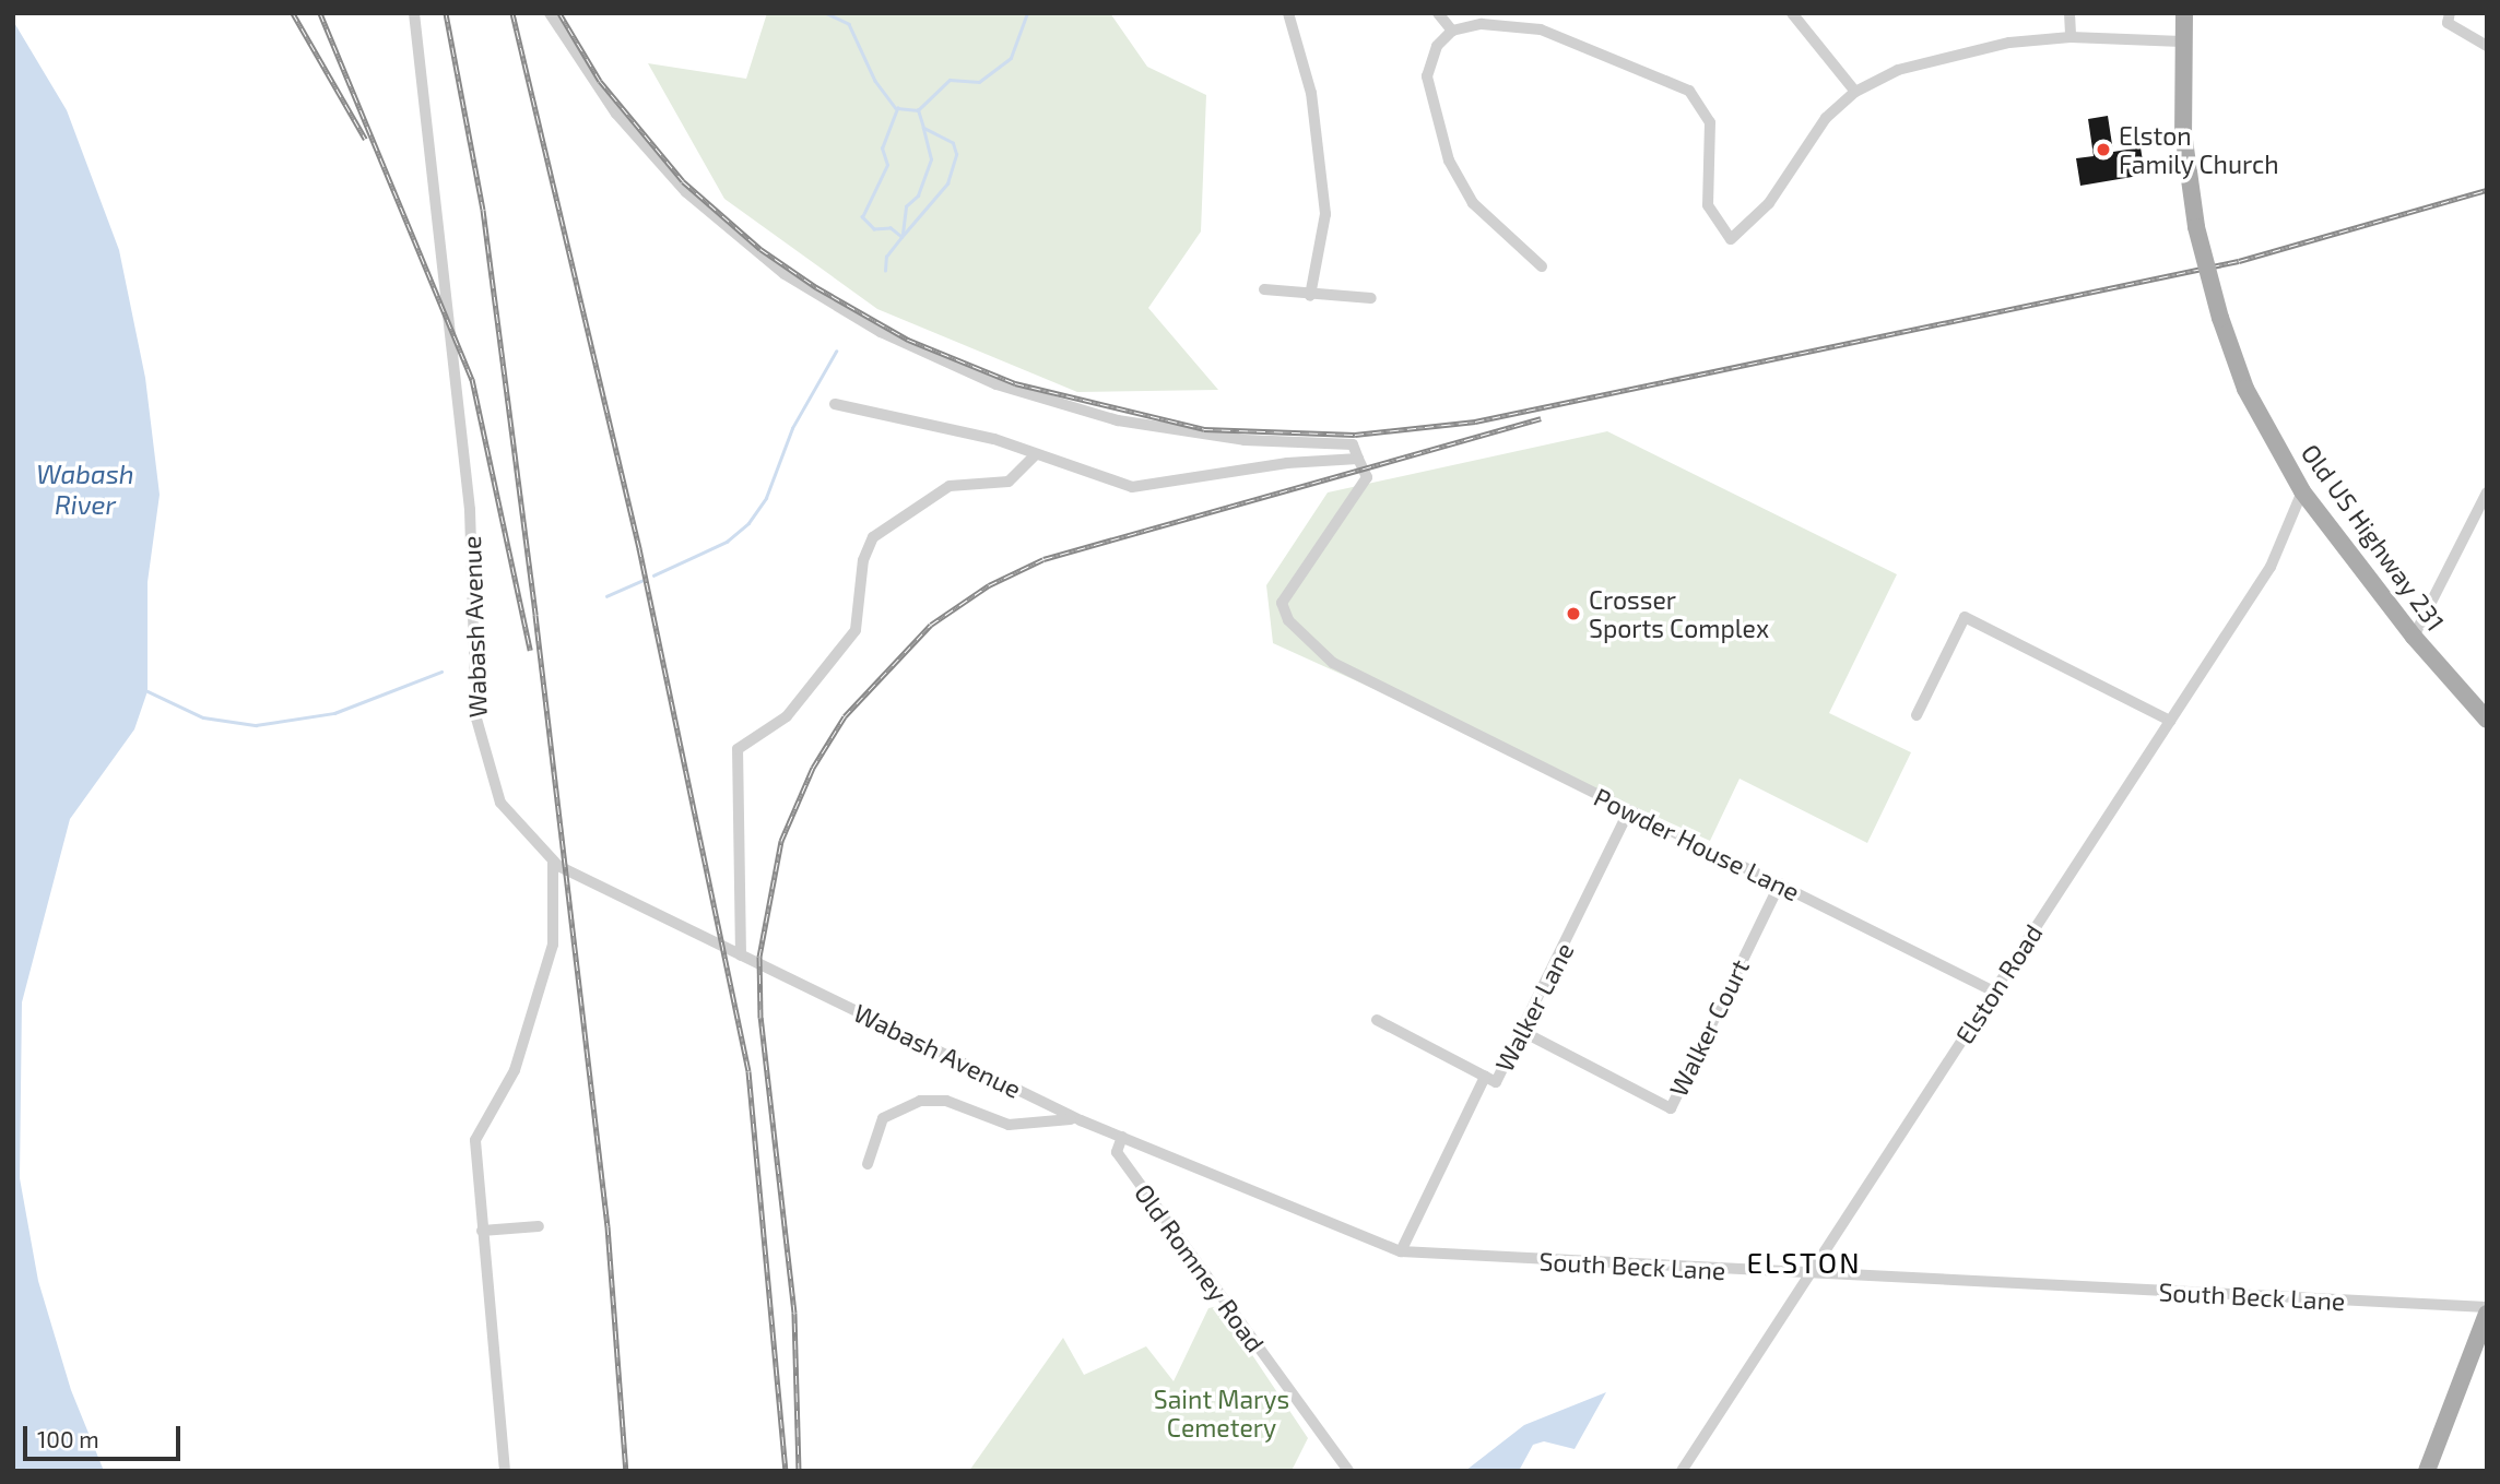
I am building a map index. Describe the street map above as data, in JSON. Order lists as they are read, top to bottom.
{
  "streets": {
    "main road": ["Old US Highway 231"],
    "street": [
      "Wabash Avenue",
      "Powder House Lane",
      "Elston Road",
      "Walker Lane",
      "Walker Court",
      "South Beck Lane",
      "Old Romney Road"
    ]
  },
  "crossings": [
    ["Old US Highway 231", "Elston Road"],
    ["Wabash Avenue", "South Beck Lane"],
    ["Wabash Avenue", "Old Romney Road"],
    ["Powder House Lane", "Elston Road"],
    ["Powder House Lane", "Walker Lane"],
    ["Powder House Lane", "Walker Court"],
    ["Elston Road", "South Beck Lane"],
    ["Walker Lane", "Walker Court"],
    ["South Beck Lane", "Old Romney Road"]
  ],
  "districts": ["ELSTON"],
  "water": ["Wabash River"],
  "parks": ["Saint Marys Cemetery"],
  "places": ["Elston Family Church", "Crosser Sports Complex"],
  "scale_bar": "100 m"
}
